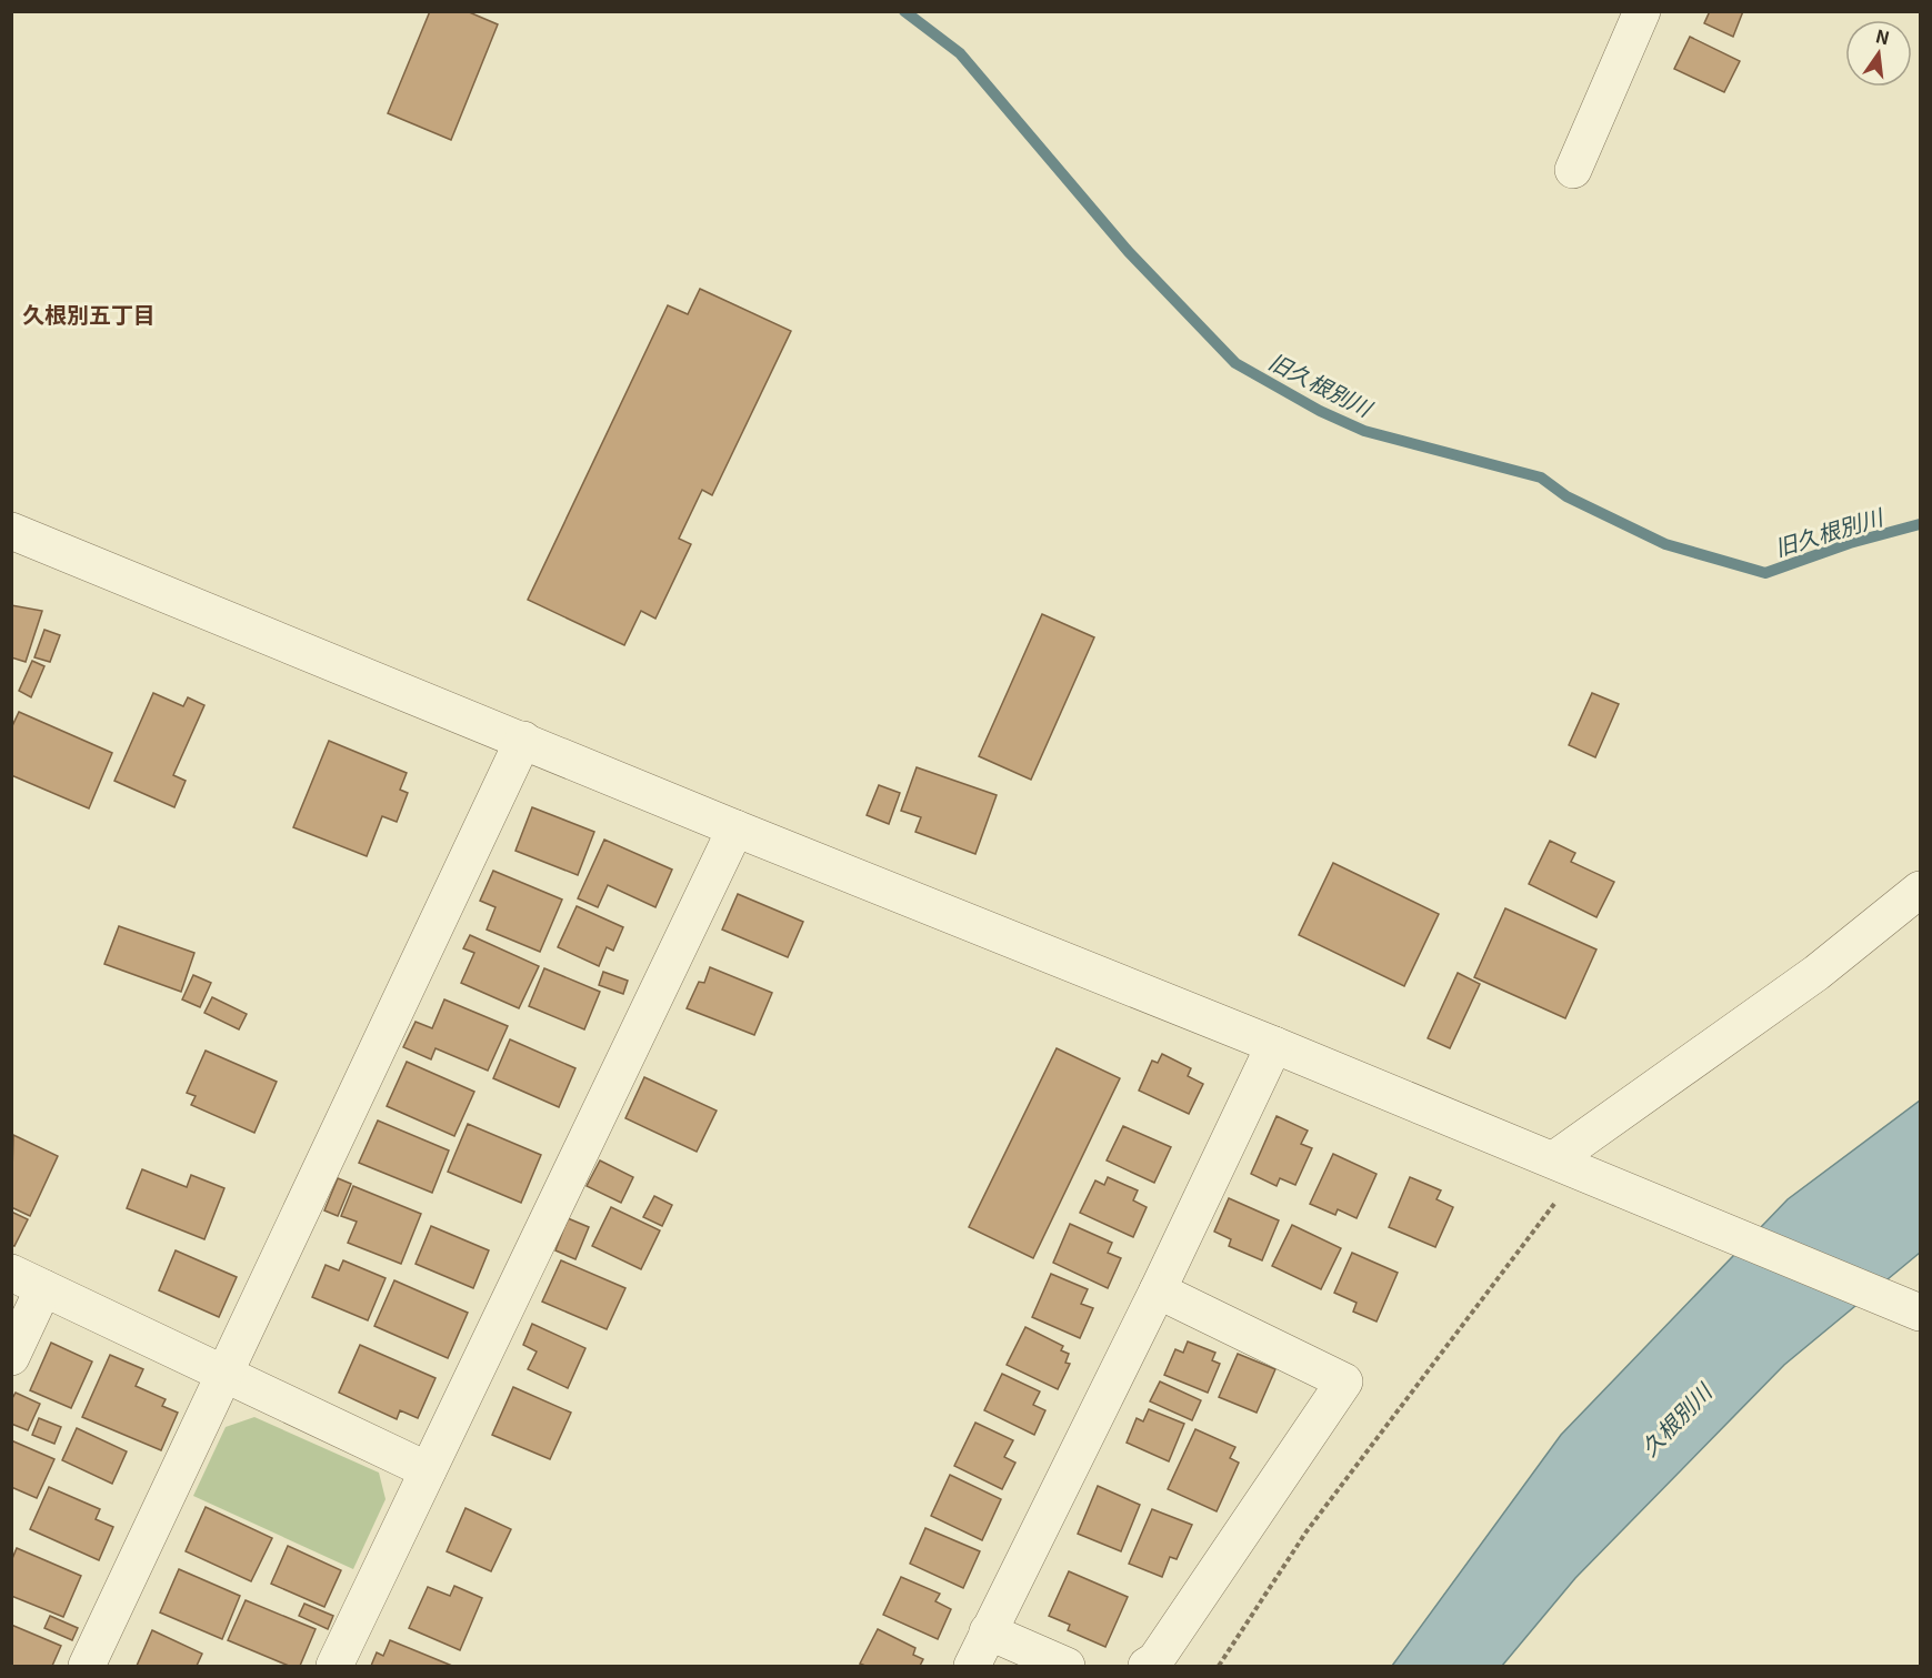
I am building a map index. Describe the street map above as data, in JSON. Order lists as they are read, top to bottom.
{
  "districts": ["久根別五丁目"],
  "water": ["旧久根別川", "久根別川"],
  "north": "top"
}
